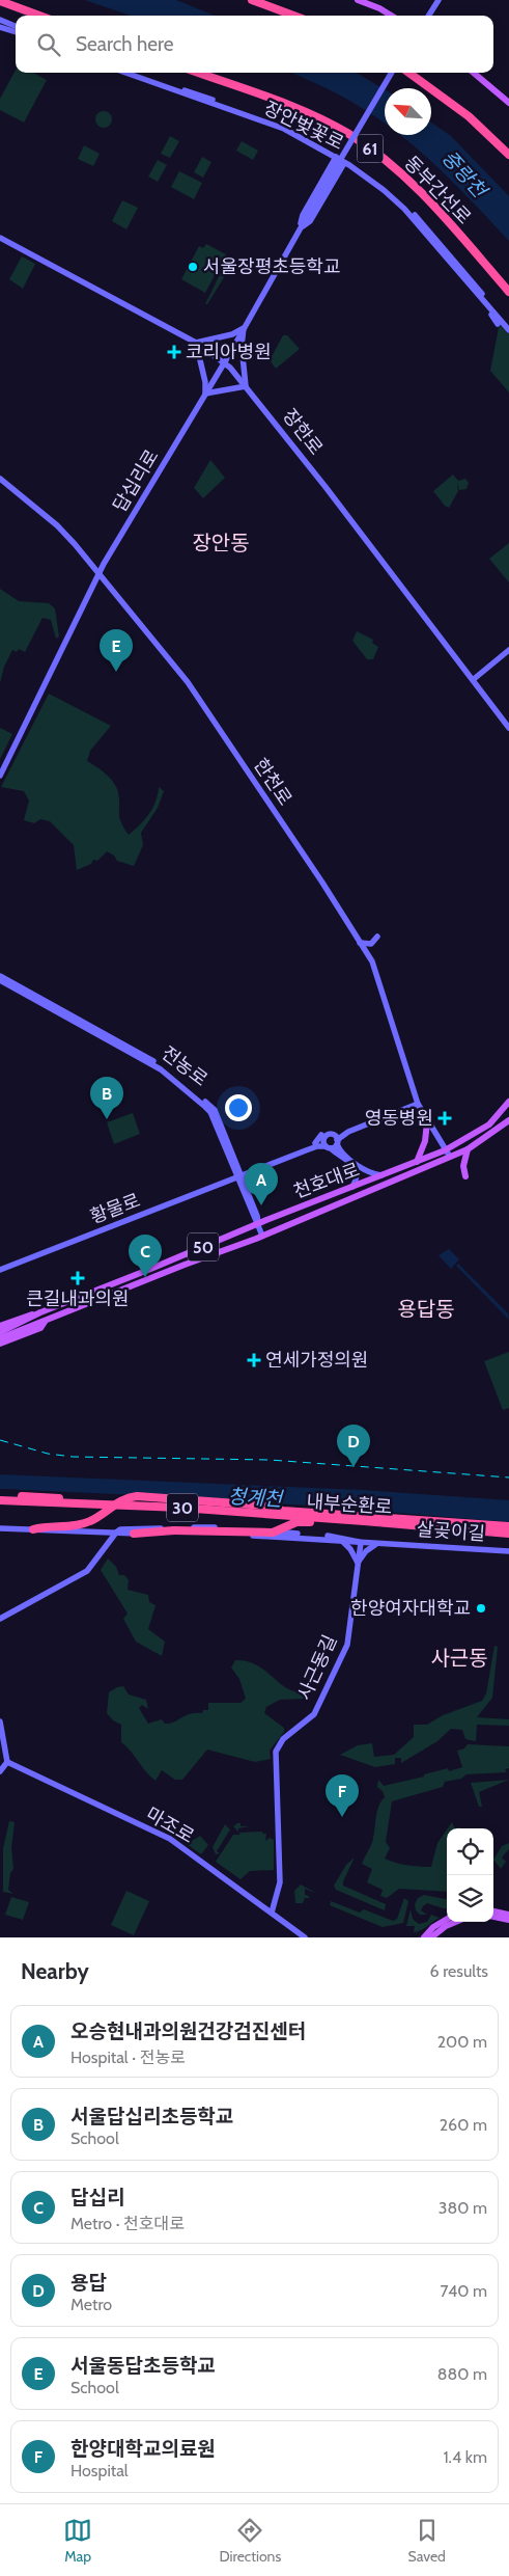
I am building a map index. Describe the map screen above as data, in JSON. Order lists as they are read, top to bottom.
{
  "streets": {
    "highway": [
      "61",
      "동부간선로",
      "내부순환로",
      "30"
    ],
    "main road": [
      "장안벚꽃로",
      "장한로",
      "답십리로",
      "한천로",
      "전농로",
      "천호대로",
      "황물로",
      "50",
      "살곶이길",
      "사근동길",
      "마조로"
    ]
  },
  "crossings": [
    ["장한로", "답십리로"],
    ["답십리로", "한천로"],
    ["한천로", "천호대로"],
    ["한천로", "황물로"],
    ["전농로", "천호대로"],
    ["전농로", "황물로"],
    ["살곶이길", "사근동길"],
    ["사근동길", "마조로"]
  ],
  "districts": ["장안동", "용답동", "사근동"],
  "water": ["중랑천", "청계천"],
  "places": {
    "other": ["서울장평초등학교", "한양여자대학교"],
    "health": [
      "코리아병원",
      "영동병원",
      "큰길내과의원",
      "연세가정의원"
    ]
  },
  "north": "top left",
  "page": {
    "search": "Search here",
    "pins": [
      "E",
      "B",
      "A",
      "C",
      "D",
      "F"
    ],
    "heading": ["Nearby", "6 results"],
    "list": [
      {
        "mark": "A",
        "name": "오승현내과의원건강검진센터",
        "note": "Hospital · 전농로",
        "value": "200 m"
      },
      {
        "mark": "B",
        "name": "서울답십리초등학교",
        "note": "School",
        "value": "260 m"
      },
      {
        "mark": "C",
        "name": "답십리",
        "note": "Metro · 천호대로",
        "value": "380 m"
      },
      {
        "mark": "D",
        "name": "용답",
        "note": "Metro",
        "value": "740 m"
      },
      {
        "mark": "E",
        "name": "서울동답초등학교",
        "note": "School",
        "value": "880 m"
      },
      {
        "mark": "F",
        "name": "한양대학교의료원",
        "note": "Hospital",
        "value": "1.4 km"
      }
    ],
    "nav": ["Map", "Directions", "Saved"]
  }
}
